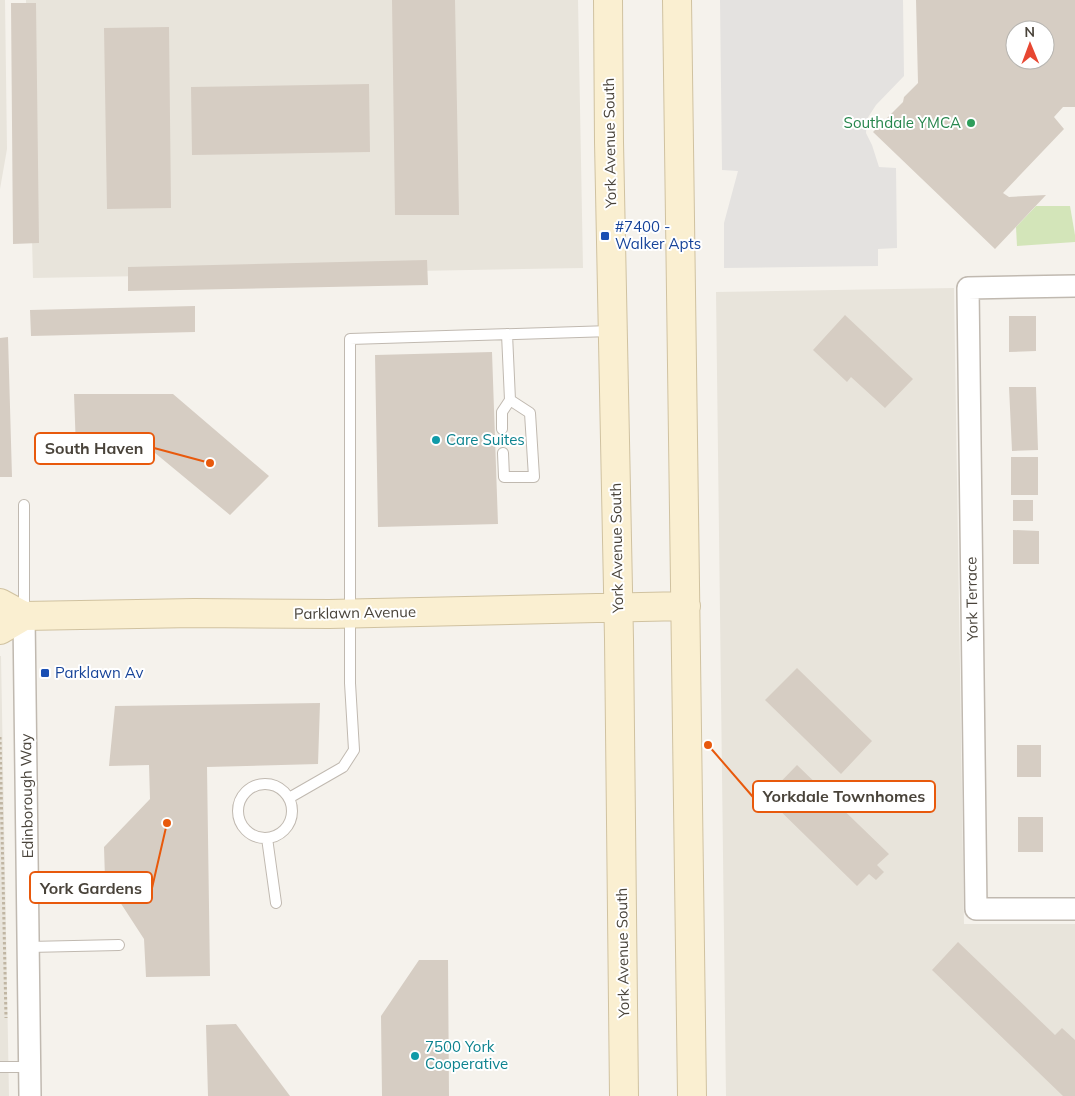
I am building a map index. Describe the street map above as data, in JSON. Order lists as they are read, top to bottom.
{
  "streets": {
    "street": [
      "York Avenue South",
      "York Terrace",
      "Parklawn Avenue",
      "Edinborough Way"
    ]
  },
  "crossings": [
    ["York Avenue South", "Parklawn Avenue"],
    ["Parklawn Avenue", "Edinborough Way"]
  ],
  "places": {
    "other": [
      "Southdale YMCA",
      "Care Suites",
      "South Haven",
      "Yorkdale Townhomes",
      "York Gardens",
      "7500 York Cooperative"
    ],
    "transit": ["#7400 - Walker Apts", "Parklawn Av"]
  },
  "north": "top"
}
